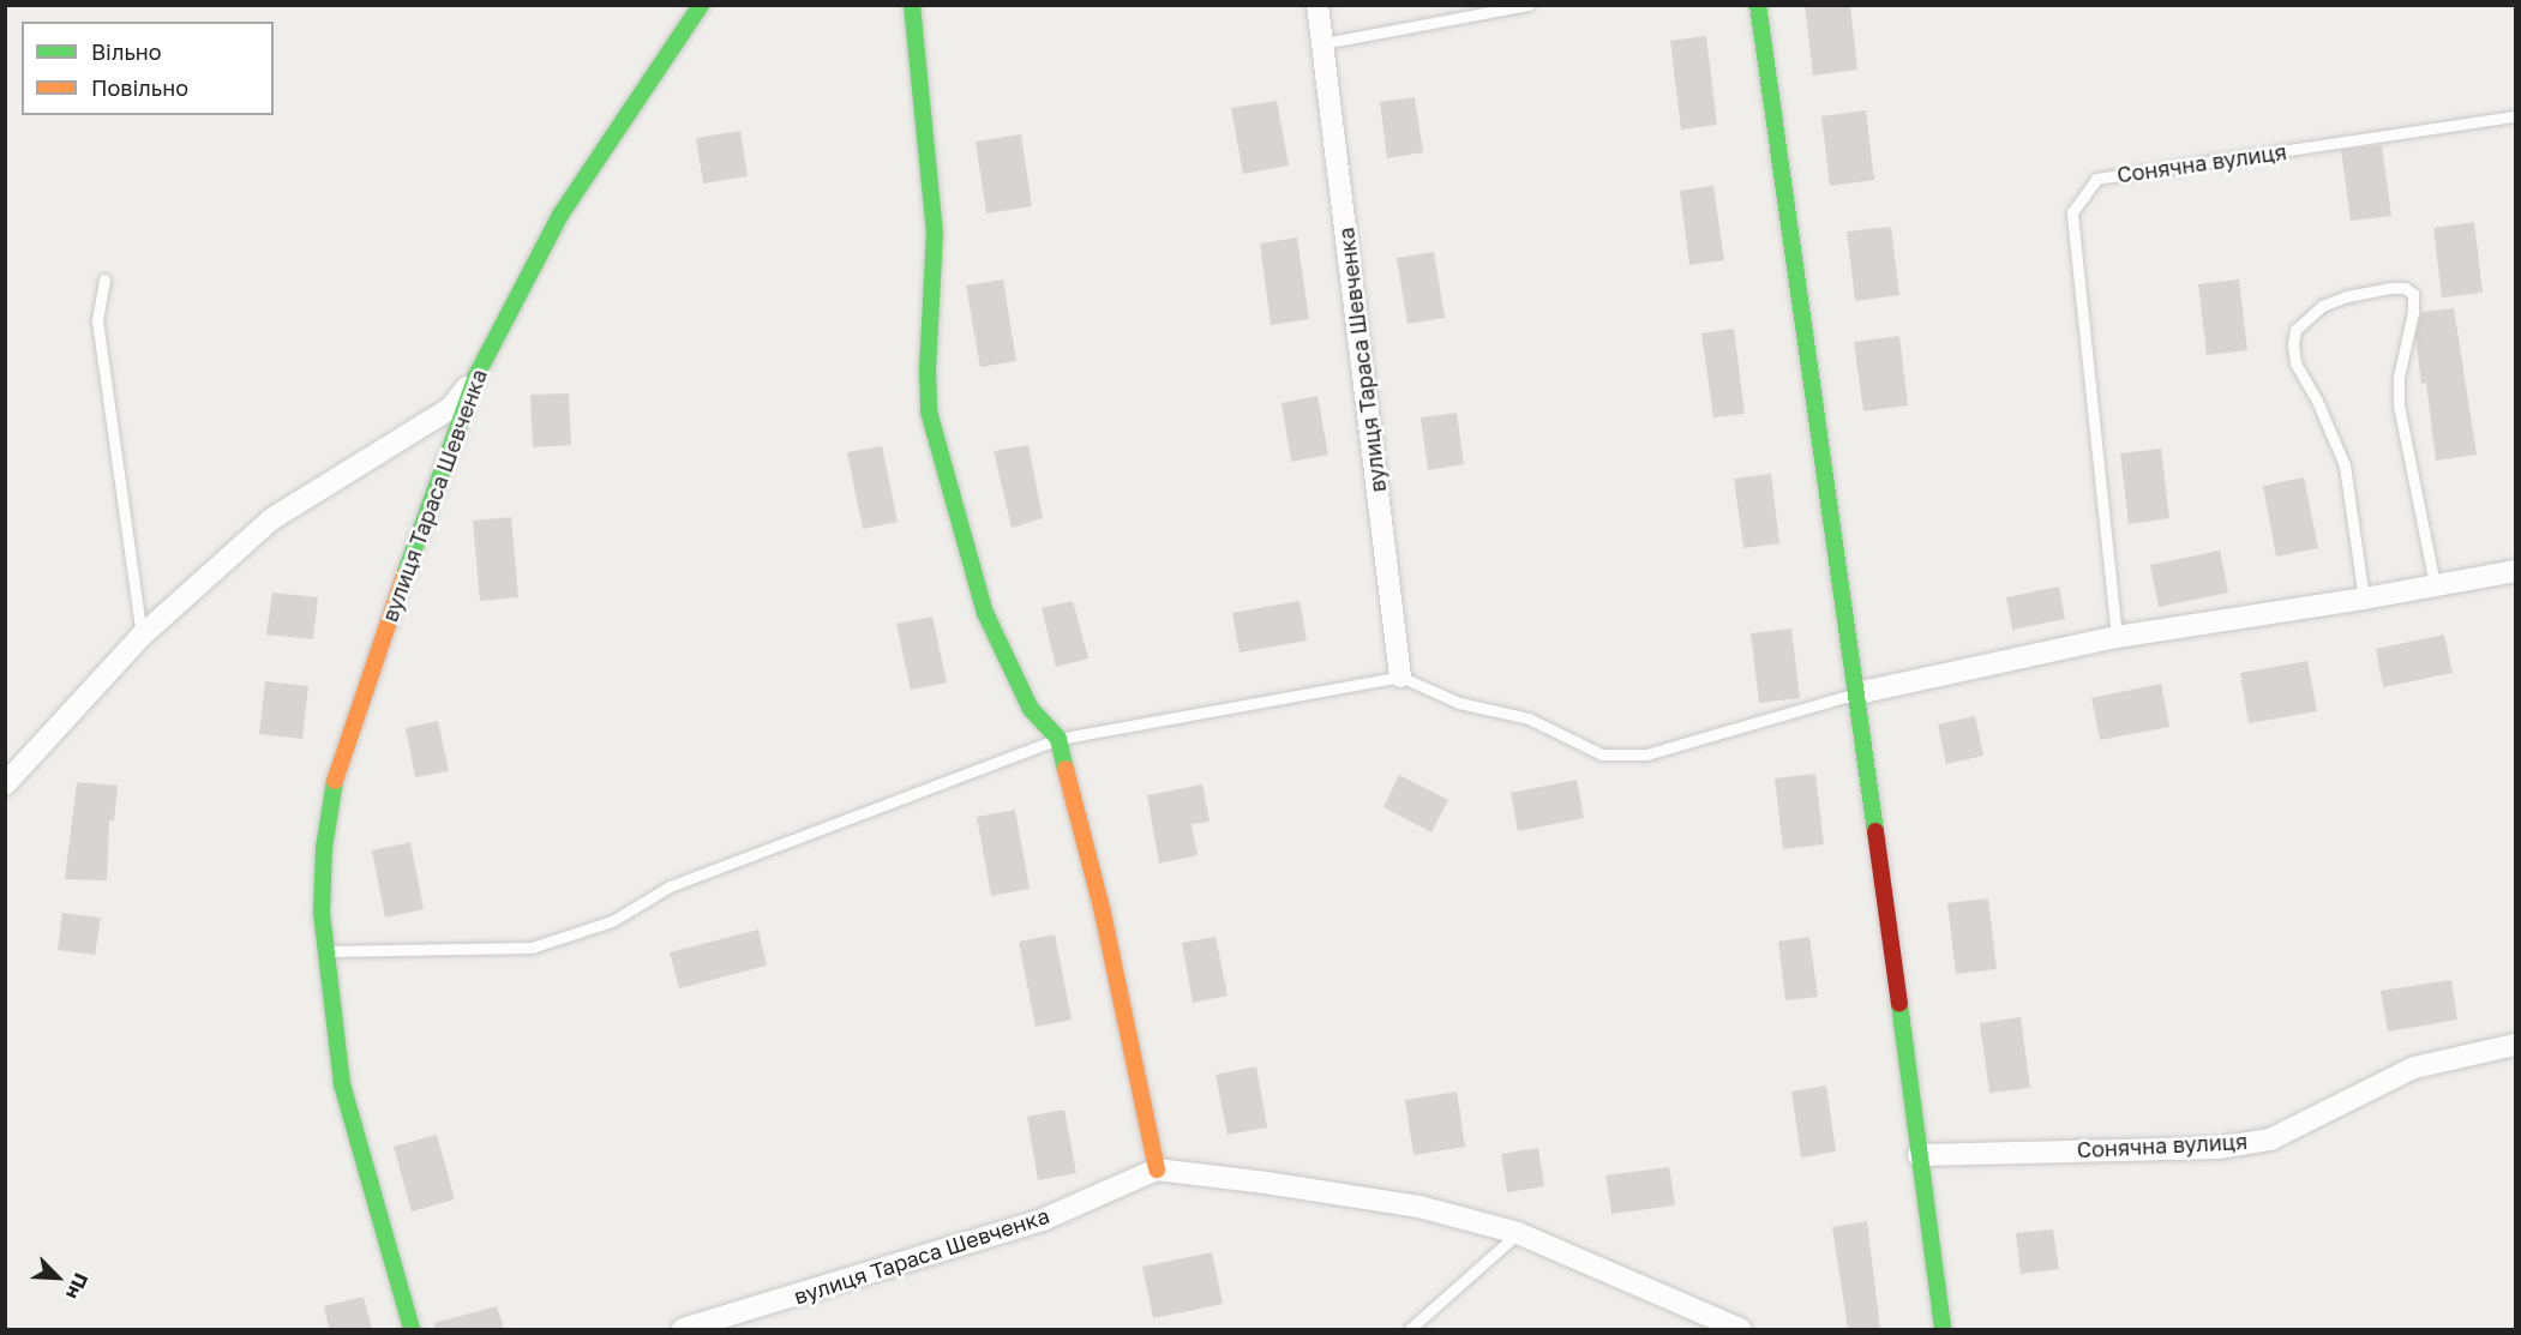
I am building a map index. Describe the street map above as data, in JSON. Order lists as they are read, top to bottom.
{
  "streets": {
    "street": ["Сонячна вулиця", "вулиця Тараса Шевченка"]
  },
  "legend": ["Вільно", "Повільно"],
  "north": "bottom right"
}
